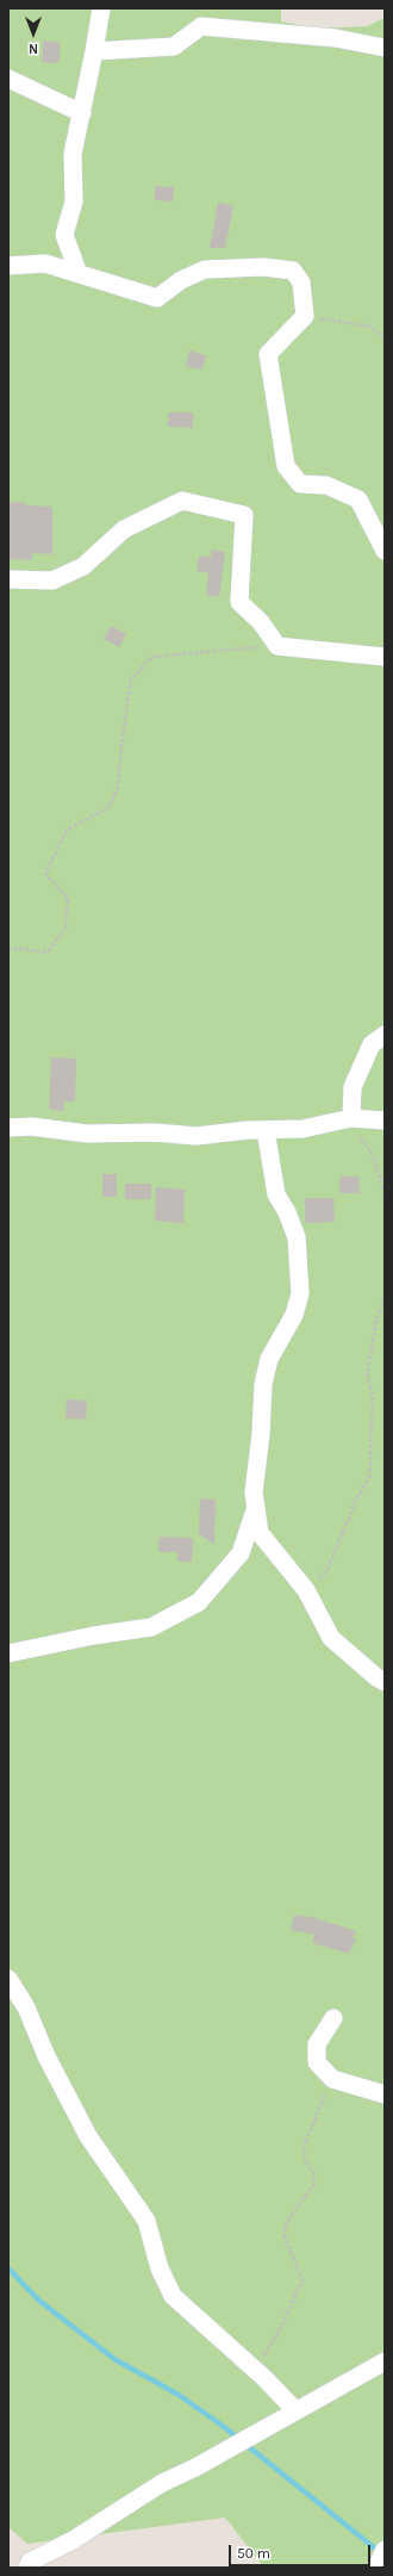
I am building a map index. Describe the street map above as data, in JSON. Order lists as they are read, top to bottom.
{
  "scale_bar": "50 m",
  "north": "bottom"
}
